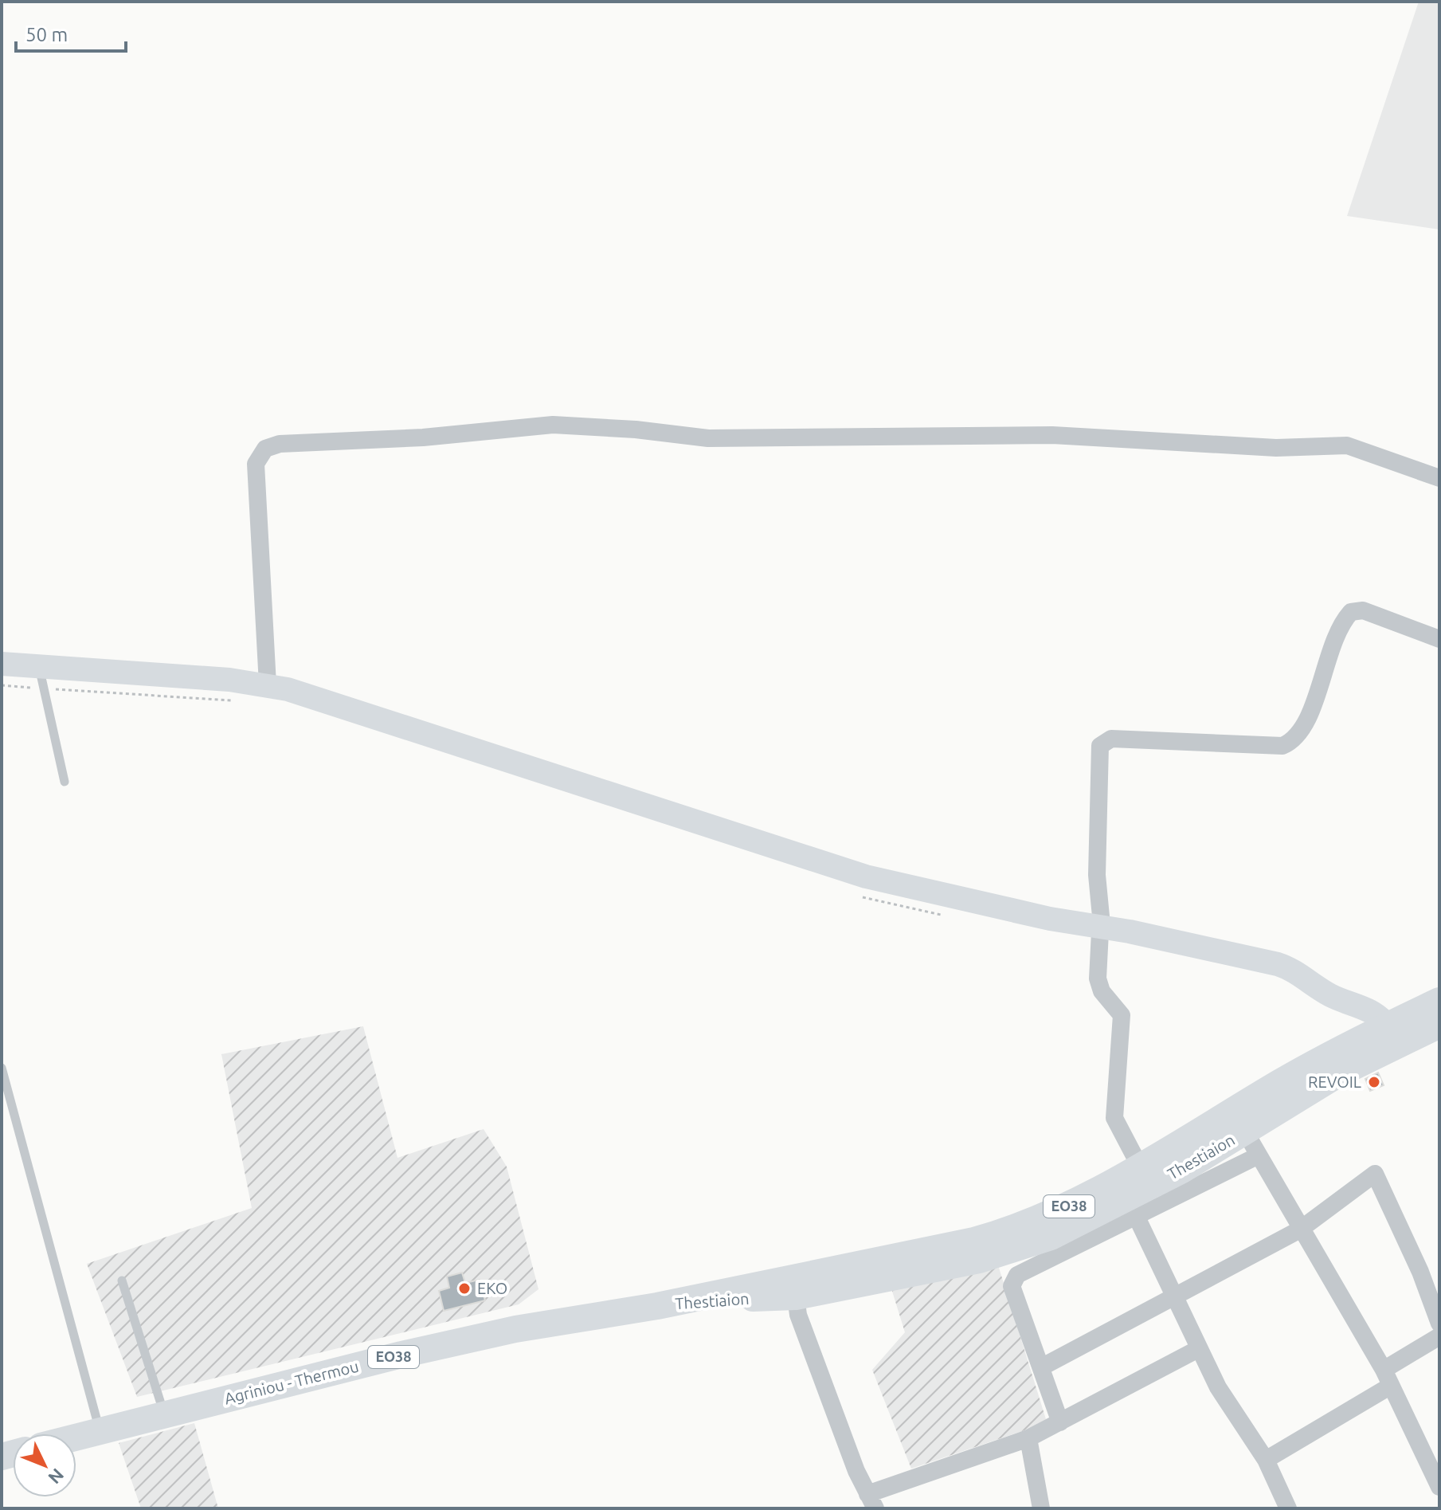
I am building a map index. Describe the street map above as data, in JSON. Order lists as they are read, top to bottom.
{
  "streets": {
    "main road": ["Thestiaion", "ΕΟ38", "Agriniou - Thermou"]
  },
  "crossings": [
    ["Thestiaion", "Agriniou - Thermou"]
  ],
  "places": ["REVOIL", "EKO"],
  "scale_bar": "50 m",
  "north": "bottom right"
}
